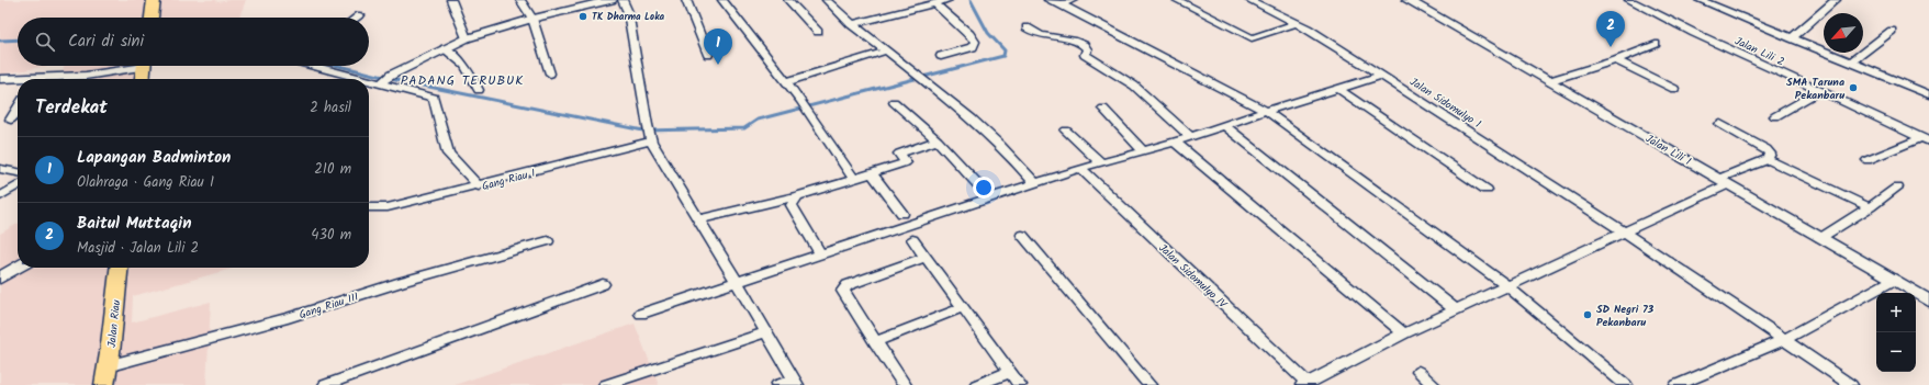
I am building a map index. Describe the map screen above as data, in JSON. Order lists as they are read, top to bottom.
{
  "streets": {
    "main road": ["Jalan Riau"],
    "street": [
      "Jalan Lili 2",
      "Jalan Sidomulyo 1",
      "Jalan Lili 1",
      "Gang Riau I",
      "Jalan Sidomulyo IV",
      "Gang Riau III"
    ]
  },
  "crossings": [
    ["Gang Riau III", "Jalan Riau"]
  ],
  "districts": ["PADANG TERUBUK"],
  "places": ["TK Dharma Loka", "SMA Taruna Pekanbaru", "SD Negri 73 Pekanbaru"],
  "north": "bottom left",
  "page": {
    "pins": ["2", "1"],
    "search": "Cari di sini",
    "heading": ["Terdekat", "2 hasil"],
    "list": [
      {
        "mark": "1",
        "name": "Lapangan Badminton",
        "note": "Olahraga · Gang Riau I",
        "value": "210 m"
      },
      {
        "mark": "2",
        "name": "Baitul Muttaqin",
        "note": "Masjid · Jalan Lili 2",
        "value": "430 m"
      }
    ],
    "map_buttons": ["+", "−"]
  }
}
